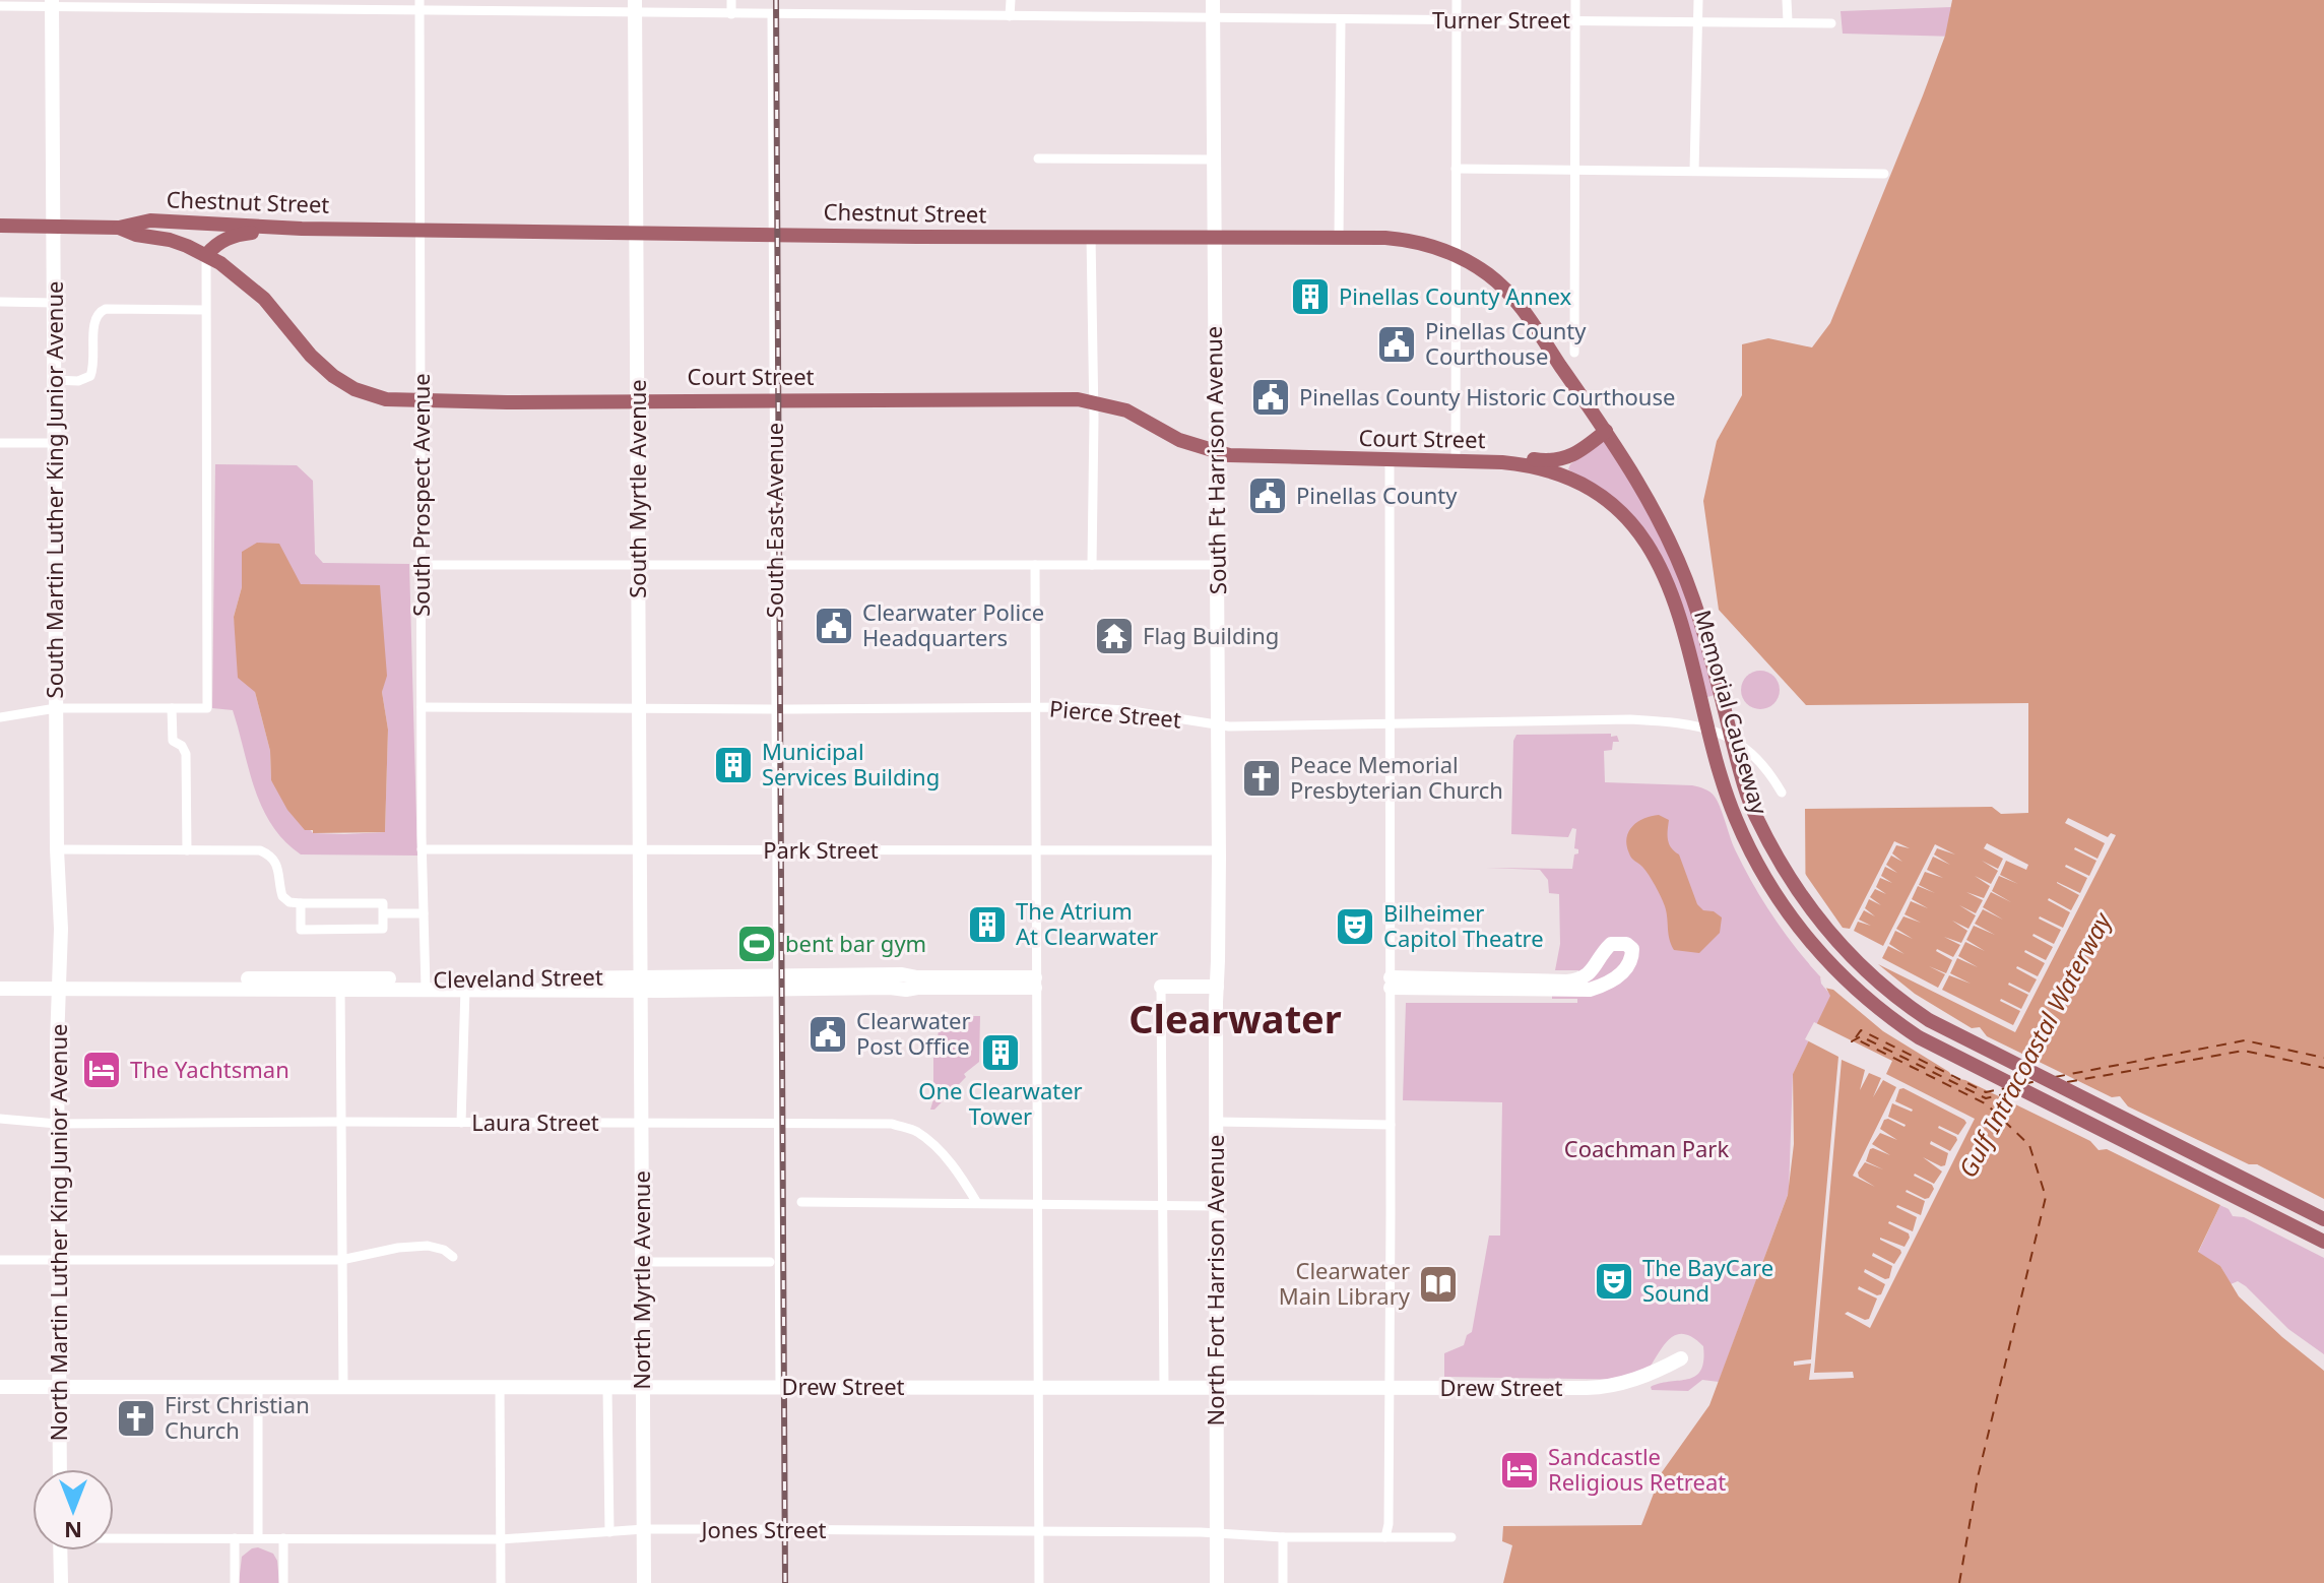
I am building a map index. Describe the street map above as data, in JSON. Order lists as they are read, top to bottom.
{
  "streets": {
    "main road": ["Chestnut Street", "Court Street", "Memorial Causeway"],
    "street": [
      "Turner Street",
      "South Ft Harrison Avenue",
      "South Myrtle Avenue",
      "South Martin Luther King Junior Avenue",
      "South Prospect Avenue",
      "South East Avenue",
      "Pierce Street",
      "Park Street",
      "Cleveland Street",
      "Laura Street",
      "North Martin Luther King Junior Avenue",
      "North Myrtle Avenue",
      "North Fort Harrison Avenue",
      "Drew Street",
      "Jones Street"
    ]
  },
  "crossings": [
    ["Turner Street", "South Ft Harrison Avenue"],
    ["Turner Street", "South Myrtle Avenue"],
    ["Turner Street", "South Martin Luther King Junior Avenue"],
    ["Turner Street", "South Prospect Avenue"],
    ["Turner Street", "South East Avenue"],
    ["Chestnut Street", "Court Street"],
    ["Chestnut Street", "South Ft Harrison Avenue"],
    ["Chestnut Street", "South Myrtle Avenue"],
    ["Chestnut Street", "South Prospect Avenue"],
    ["Chestnut Street", "South East Avenue"],
    ["Chestnut Street", "Memorial Causeway"],
    ["Court Street", "South Ft Harrison Avenue"],
    ["Court Street", "South Myrtle Avenue"],
    ["Court Street", "South Martin Luther King Junior Avenue"],
    ["Court Street", "South Prospect Avenue"],
    ["Court Street", "South East Avenue"],
    ["Court Street", "Memorial Causeway"],
    ["South Ft Harrison Avenue", "Pierce Street"],
    ["South Ft Harrison Avenue", "Park Street"],
    ["South Ft Harrison Avenue", "North Fort Harrison Avenue"],
    ["South Myrtle Avenue", "Pierce Street"],
    ["South Myrtle Avenue", "Park Street"],
    ["South Myrtle Avenue", "Cleveland Street"],
    ["South Myrtle Avenue", "North Myrtle Avenue"],
    ["South Martin Luther King Junior Avenue", "Cleveland Street"],
    ["South Martin Luther King Junior Avenue", "North Martin Luther King Junior Avenue"],
    ["South Prospect Avenue", "Pierce Street"],
    ["South Prospect Avenue", "Park Street"],
    ["South Prospect Avenue", "Cleveland Street"],
    ["South East Avenue", "Pierce Street"],
    ["South East Avenue", "Park Street"],
    ["South East Avenue", "Cleveland Street"],
    ["South East Avenue", "Laura Street"],
    ["South East Avenue", "Drew Street"],
    ["Cleveland Street", "North Martin Luther King Junior Avenue"],
    ["Cleveland Street", "North Myrtle Avenue"],
    ["Laura Street", "North Martin Luther King Junior Avenue"],
    ["Laura Street", "North Myrtle Avenue"],
    ["North Martin Luther King Junior Avenue", "Drew Street"],
    ["North Myrtle Avenue", "Drew Street"],
    ["North Myrtle Avenue", "Jones Street"],
    ["North Fort Harrison Avenue", "Drew Street"],
    ["North Fort Harrison Avenue", "Jones Street"]
  ],
  "districts": ["Clearwater"],
  "water": ["Gulf Intracoastal Waterway"],
  "parks": ["Coachman Park"],
  "places": {
    "building": [
      "Pinellas County Annex",
      "Municipal Services Building",
      "The Atrium At Clearwater",
      "One Clearwater Tower"
    ],
    "public building": [
      "Pinellas County Courthouse",
      "Pinellas County Historic Courthouse",
      "Pinellas County",
      "Clearwater Police Headquarters",
      "Clearwater Post Office"
    ],
    "temple": ["Flag Building"],
    "church": ["Peace Memorial Presbyterian Church", "First Christian Church"],
    "theatre": ["Bilheimer Capitol Theatre", "The BayCare Sound"],
    "sports": ["bent bar gym"],
    "hotel": ["The Yachtsman", "Sandcastle Religious Retreat"],
    "library": ["Clearwater Main Library"]
  },
  "north": "bottom"
}
